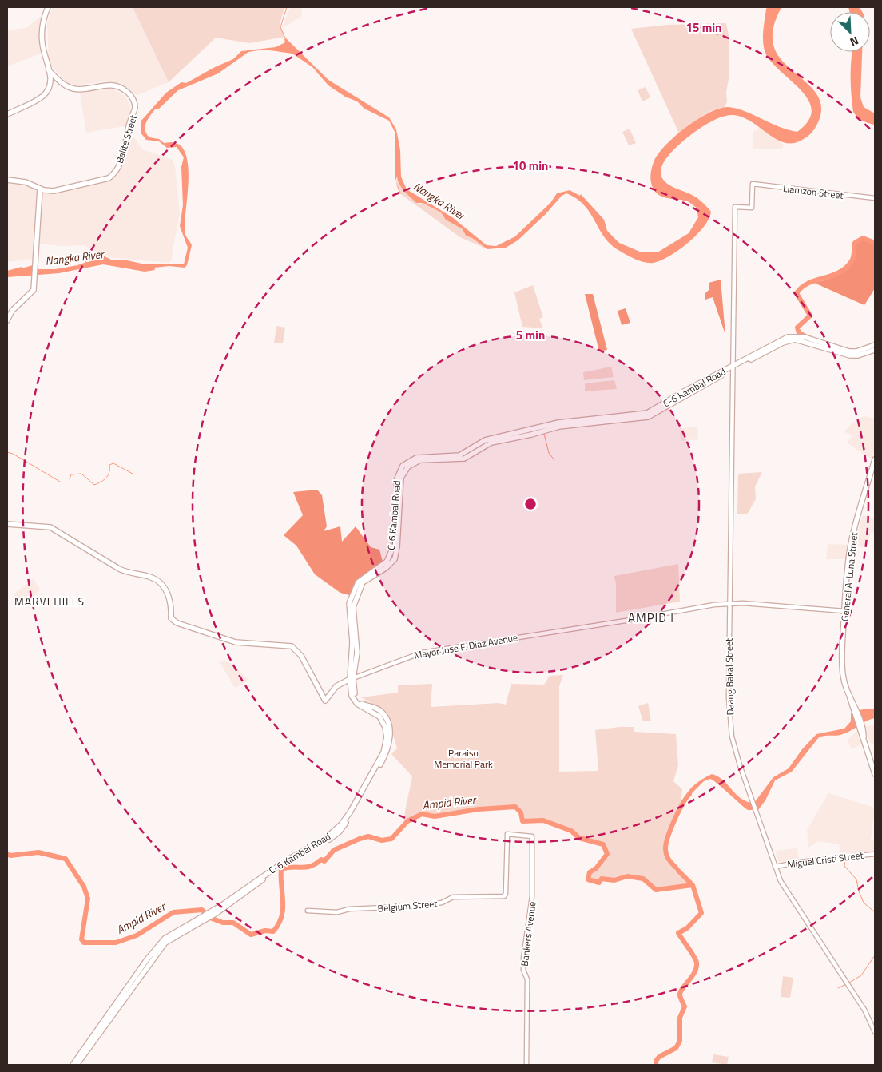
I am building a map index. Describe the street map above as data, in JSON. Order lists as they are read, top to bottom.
{
  "streets": {
    "main road": [
      "Balite Street",
      "C-6 Kambal Road",
      "General A. Luna Street",
      "Mayor Jose F. Diaz Avenue"
    ],
    "street": [
      "Liamzon Street",
      "Daang Bakal Street",
      "Miguel Cristi Street",
      "Belgium Street",
      "Bankers Avenue"
    ]
  },
  "crossings": [
    ["Liamzon Street", "Daang Bakal Street"],
    ["C-6 Kambal Road", "Mayor Jose F. Diaz Avenue"],
    ["C-6 Kambal Road", "Daang Bakal Street"],
    ["General A. Luna Street", "Mayor Jose F. Diaz Avenue"],
    ["Mayor Jose F. Diaz Avenue", "Daang Bakal Street"],
    ["Daang Bakal Street", "Miguel Cristi Street"],
    ["Belgium Street", "Bankers Avenue"]
  ],
  "districts": ["MARVI HILLS", "AMPID I"],
  "water": ["Nangka River", "Ampid River"],
  "parks": ["Paraiso Memorial Park"],
  "north": "bottom right",
  "rings": ["15 min", "10 min", "5 min"]
}
